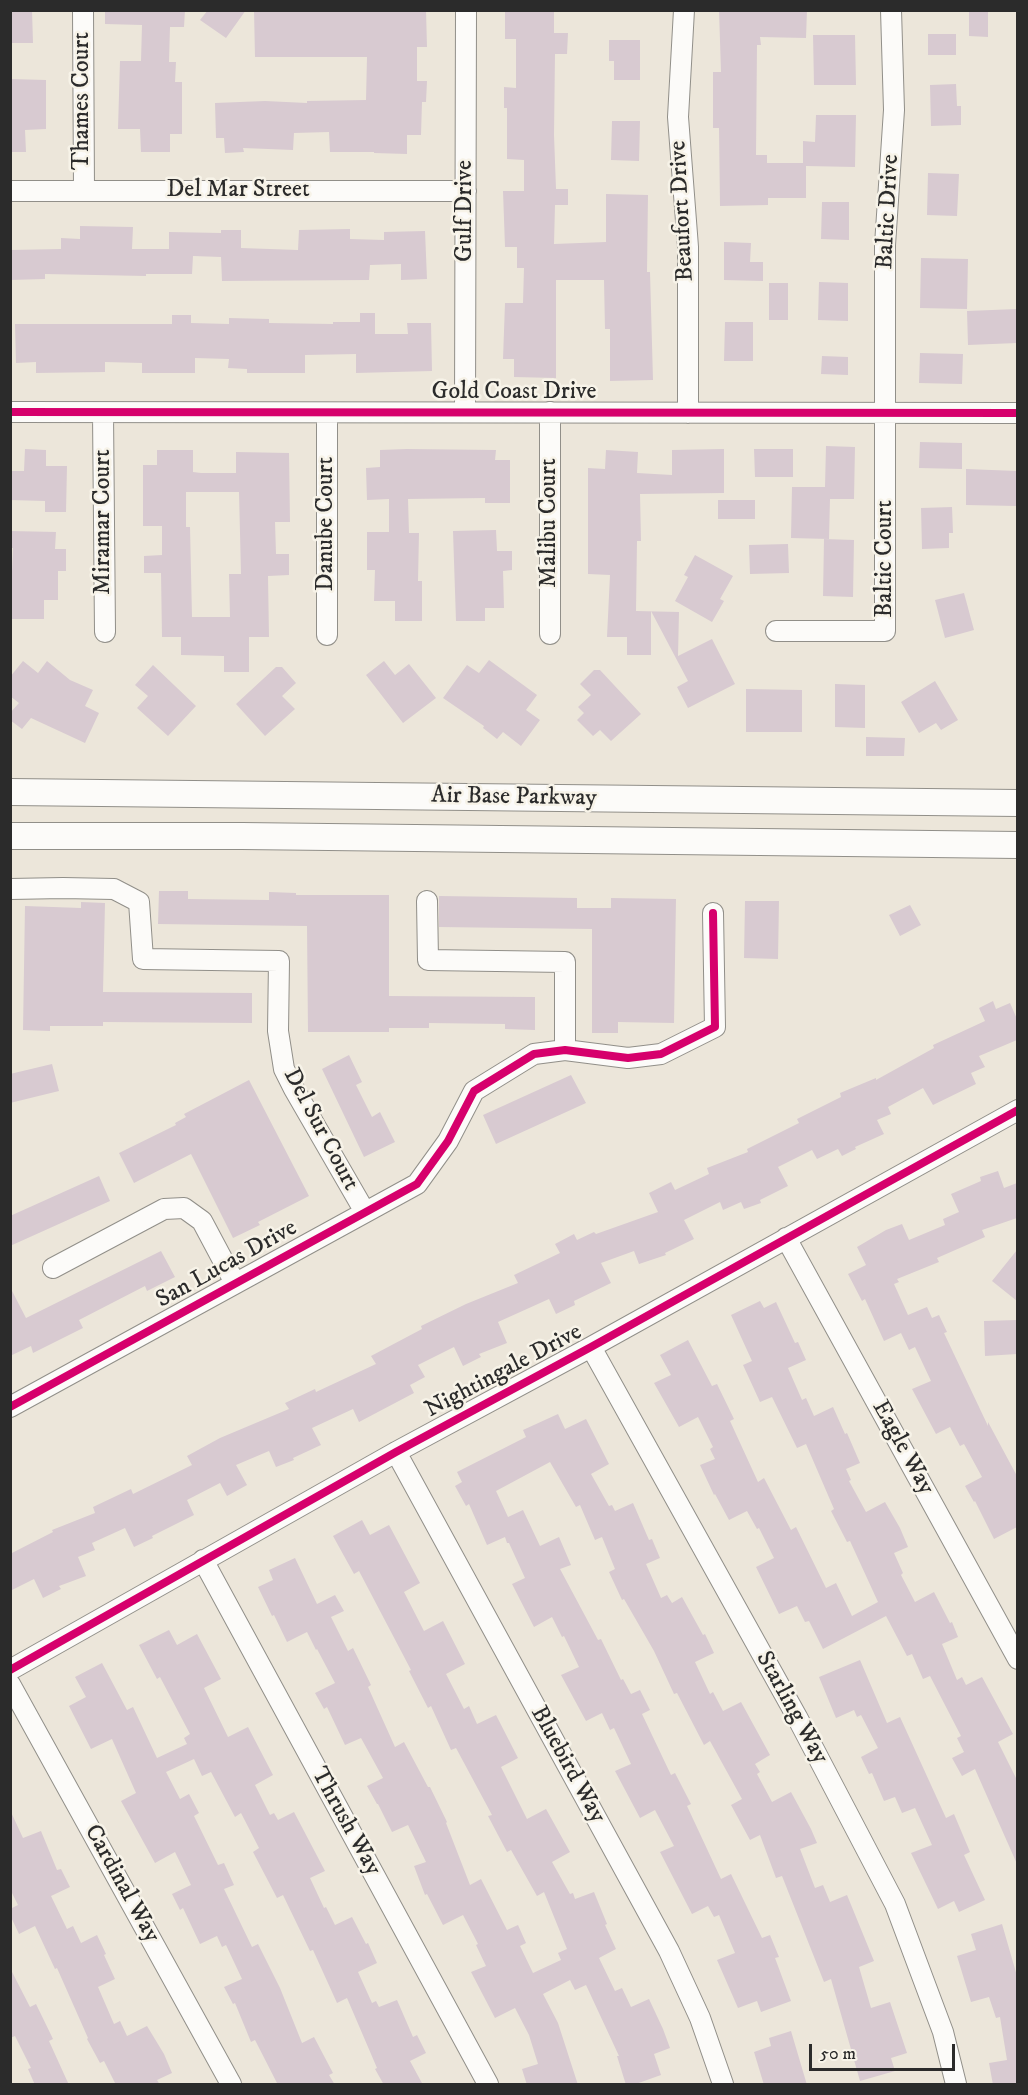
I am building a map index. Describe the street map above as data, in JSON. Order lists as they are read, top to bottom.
{
  "streets": {
    "main road": ["Air Base Parkway"],
    "street": [
      "Thames Court",
      "Del Mar Street",
      "Gulf Drive",
      "Beaufort Drive",
      "Baltic Drive",
      "Gold Coast Drive",
      "Miramar Court",
      "Malibu Court",
      "Danube Court",
      "Baltic Court",
      "Del Sur Court",
      "San Lucas Drive",
      "Nightingale Drive",
      "Eagle Way",
      "Starling Way",
      "Bluebird Way",
      "Thrush Way",
      "Cardinal Way"
    ]
  },
  "crossings": [
    ["Thames Court", "Del Mar Street"],
    ["Del Mar Street", "Gulf Drive"],
    ["Gulf Drive", "Gold Coast Drive"],
    ["Beaufort Drive", "Gold Coast Drive"],
    ["Baltic Drive", "Gold Coast Drive"],
    ["Baltic Drive", "Baltic Court"],
    ["Gold Coast Drive", "Miramar Court"],
    ["Gold Coast Drive", "Malibu Court"],
    ["Gold Coast Drive", "Danube Court"],
    ["Gold Coast Drive", "Baltic Court"],
    ["Del Sur Court", "San Lucas Drive"],
    ["Nightingale Drive", "Eagle Way"],
    ["Nightingale Drive", "Starling Way"],
    ["Nightingale Drive", "Bluebird Way"],
    ["Nightingale Drive", "Thrush Way"]
  ],
  "scale_bar": "50 m"
}
